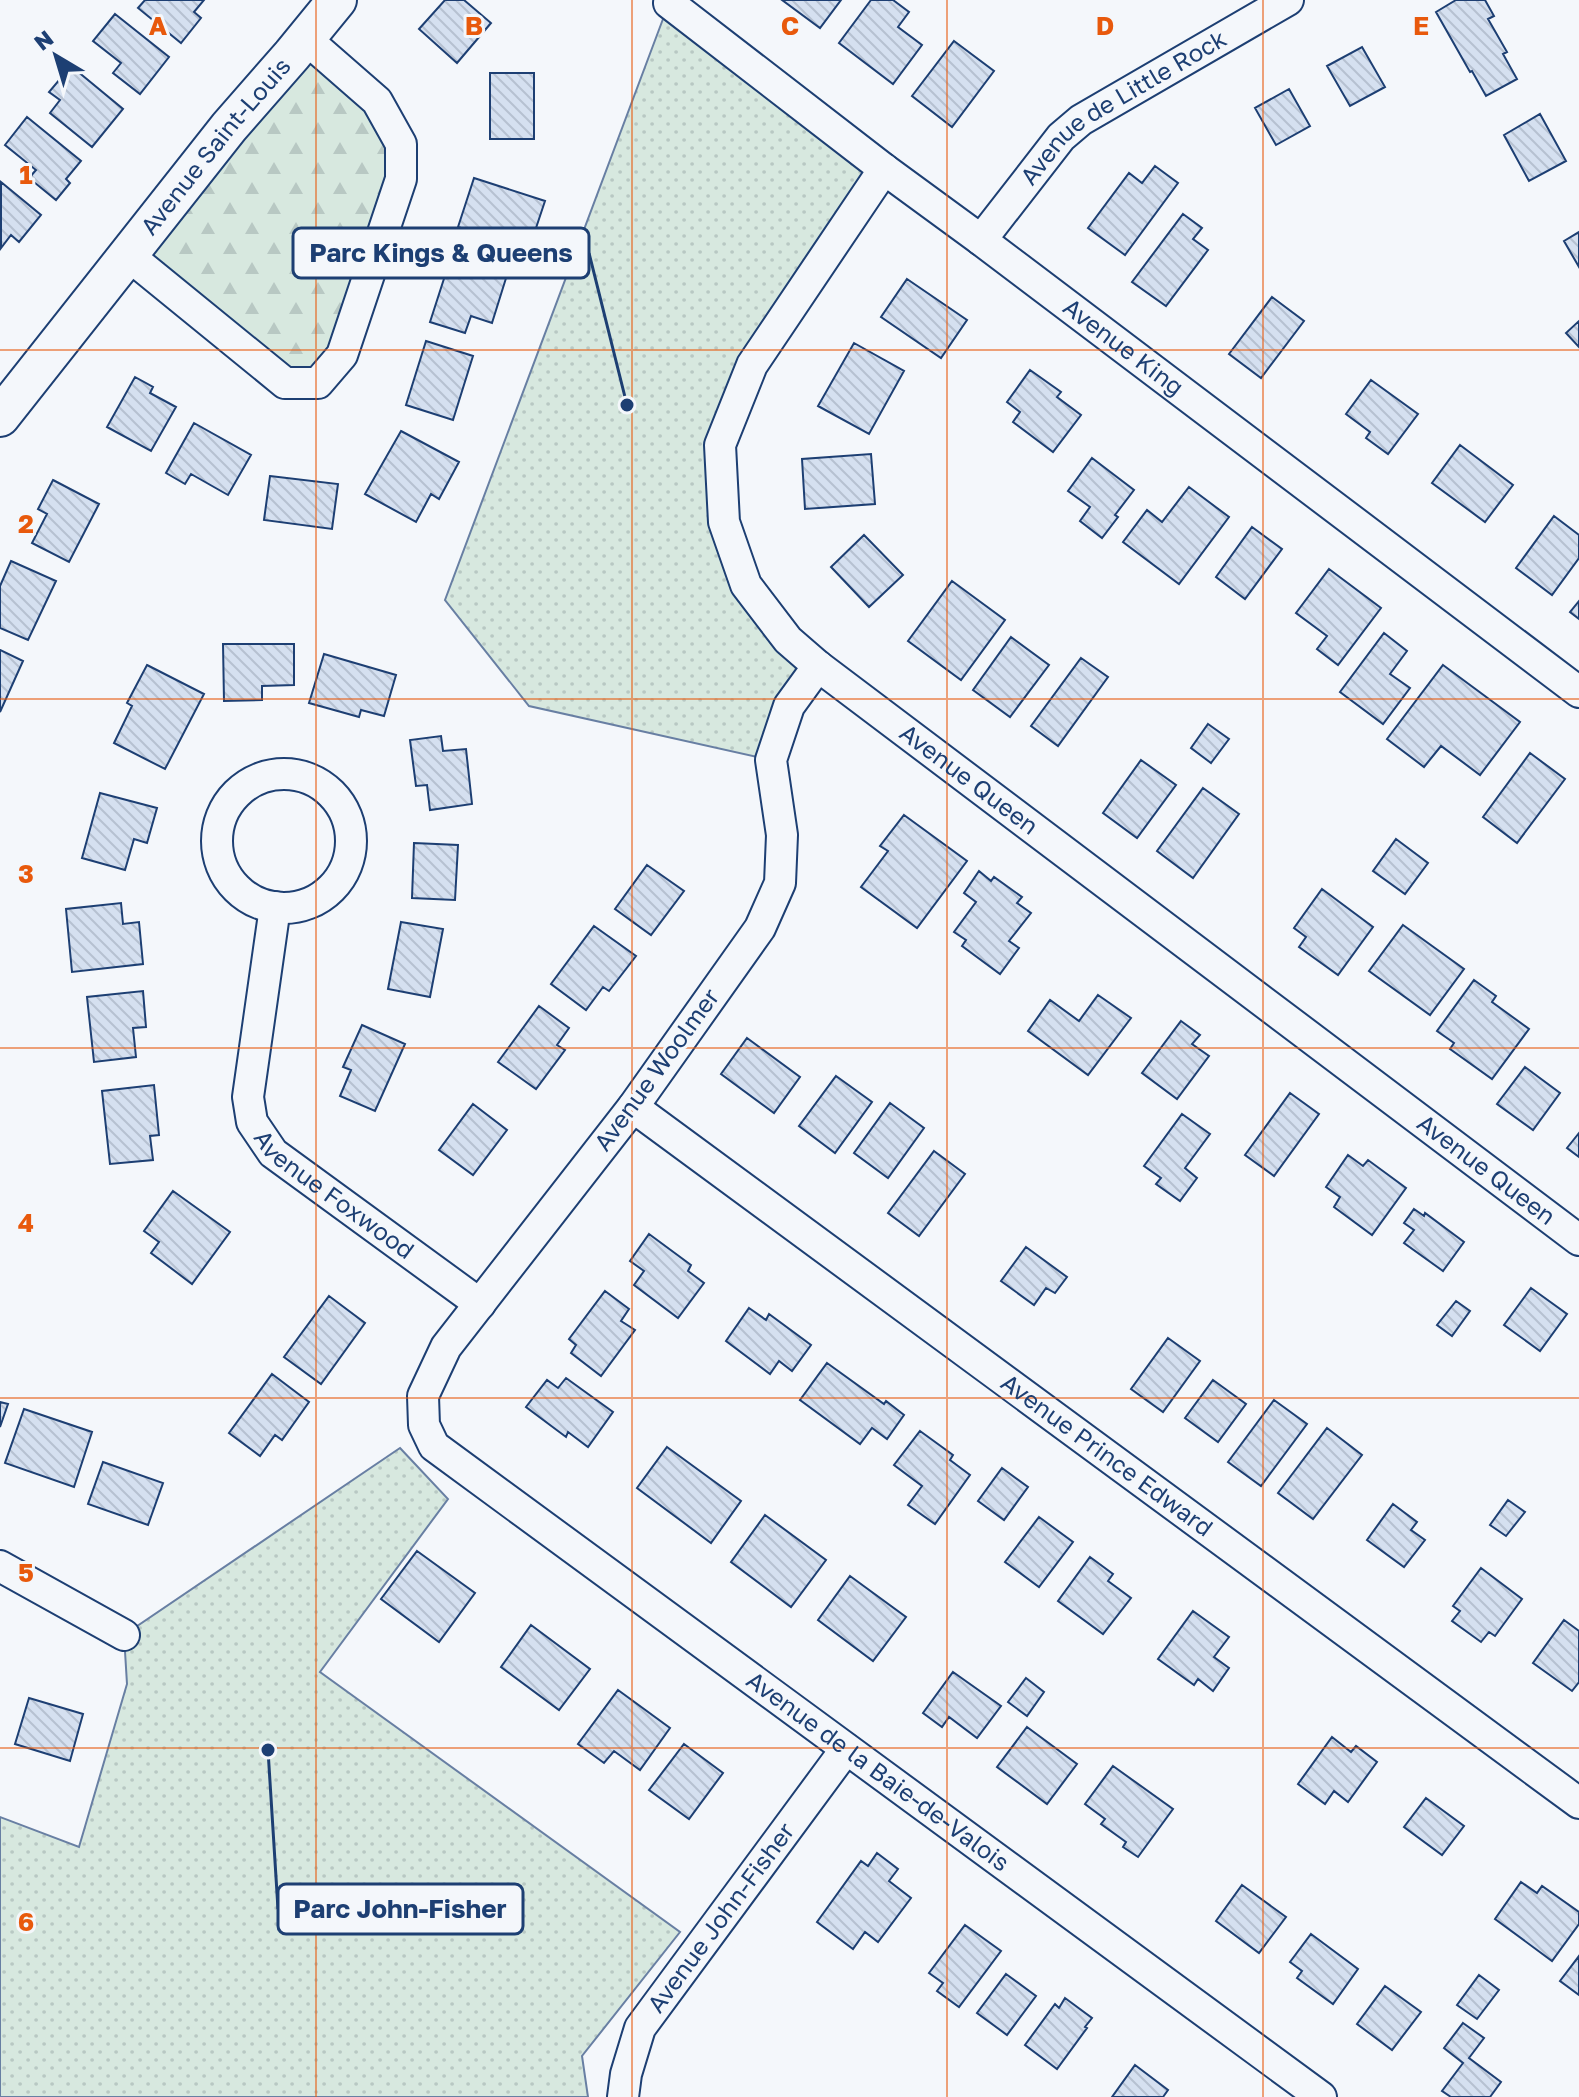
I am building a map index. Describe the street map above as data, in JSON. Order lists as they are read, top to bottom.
{
  "streets": {
    "street": [
      "Avenue de Little Rock",
      "Avenue Saint-Louis",
      "Avenue King",
      "Avenue Queen",
      "Avenue Woolmer",
      "Avenue Foxwood",
      "Avenue Prince Edward",
      "Avenue de la Baie-de-Valois",
      "Avenue John-Fisher"
    ]
  },
  "crossings": [
    ["Avenue de Little Rock", "Avenue King"],
    ["Avenue King", "Avenue Queen"],
    ["Avenue Queen", "Avenue Woolmer"],
    ["Avenue Woolmer", "Avenue Foxwood"],
    ["Avenue Woolmer", "Avenue Prince Edward"],
    ["Avenue Woolmer", "Avenue de la Baie-de-Valois"],
    ["Avenue de la Baie-de-Valois", "Avenue John-Fisher"]
  ],
  "places": ["Parc Kings & Queens", "Parc John-Fisher"],
  "north": "top left",
  "grid": {
    "columns": [
      "A",
      "B",
      "C",
      "D",
      "E"
    ],
    "rows": [
      "1",
      "2",
      "3",
      "4",
      "5",
      "6"
    ]
  }
}
